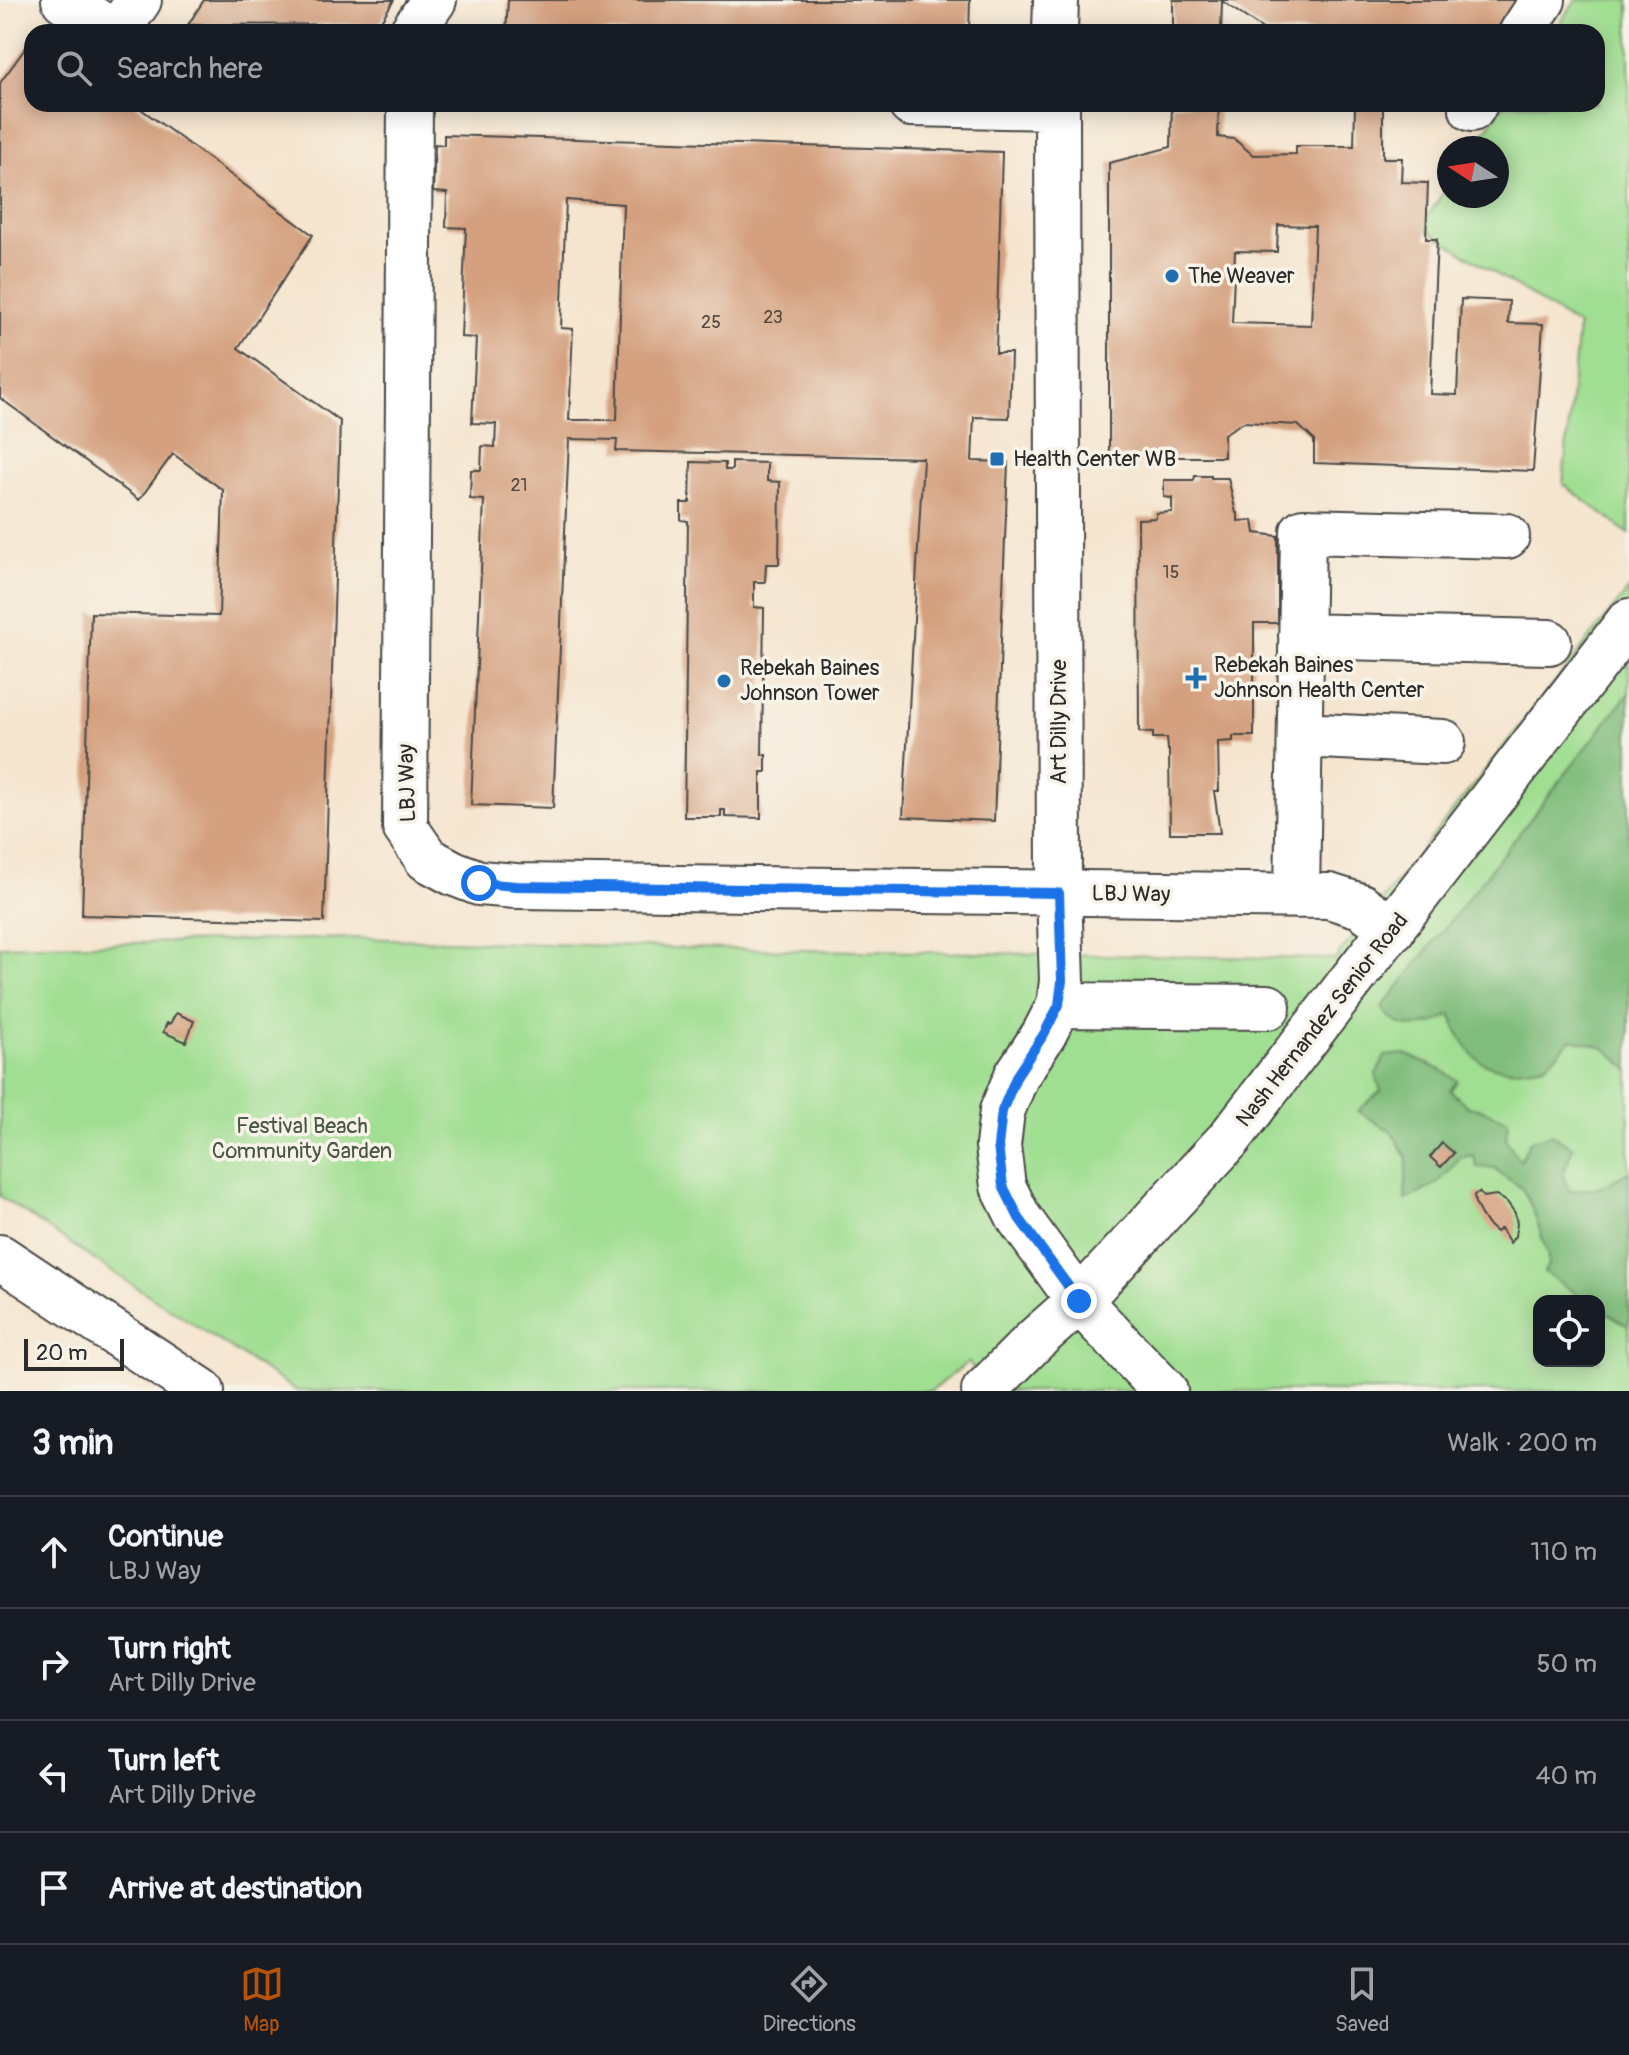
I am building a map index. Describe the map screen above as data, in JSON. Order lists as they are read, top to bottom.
{
  "streets": {
    "street": ["Art Dilly Drive", "LBJ Way", "Nash Hernandez Senior Road"]
  },
  "crossings": [
    ["Art Dilly Drive", "LBJ Way"],
    ["Art Dilly Drive", "Nash Hernandez Senior Road"],
    ["LBJ Way", "Nash Hernandez Senior Road"]
  ],
  "parks": ["Festival Beach Community Garden"],
  "places": {
    "other": ["The Weaver", "Rebekah Baines Johnson Tower"],
    "transit": ["Health Center WB"],
    "health": ["Rebekah Baines Johnson Health Center"]
  },
  "house_numbers": [
    "23",
    "25",
    "21",
    "15"
  ],
  "scale_bar": "20 m",
  "north": "left",
  "page": {
    "search": "Search here",
    "scale": "20 m",
    "heading": ["3 min", "Walk · 200 m"],
    "list": [
      ["Continue", "LBJ Way", "110 m"],
      ["Turn right", "Art Dilly Drive", "50 m"],
      ["Turn left", "Art Dilly Drive", "40 m"],
      "Arrive at destination"
    ],
    "nav": ["Map", "Directions", "Saved"]
  }
}
